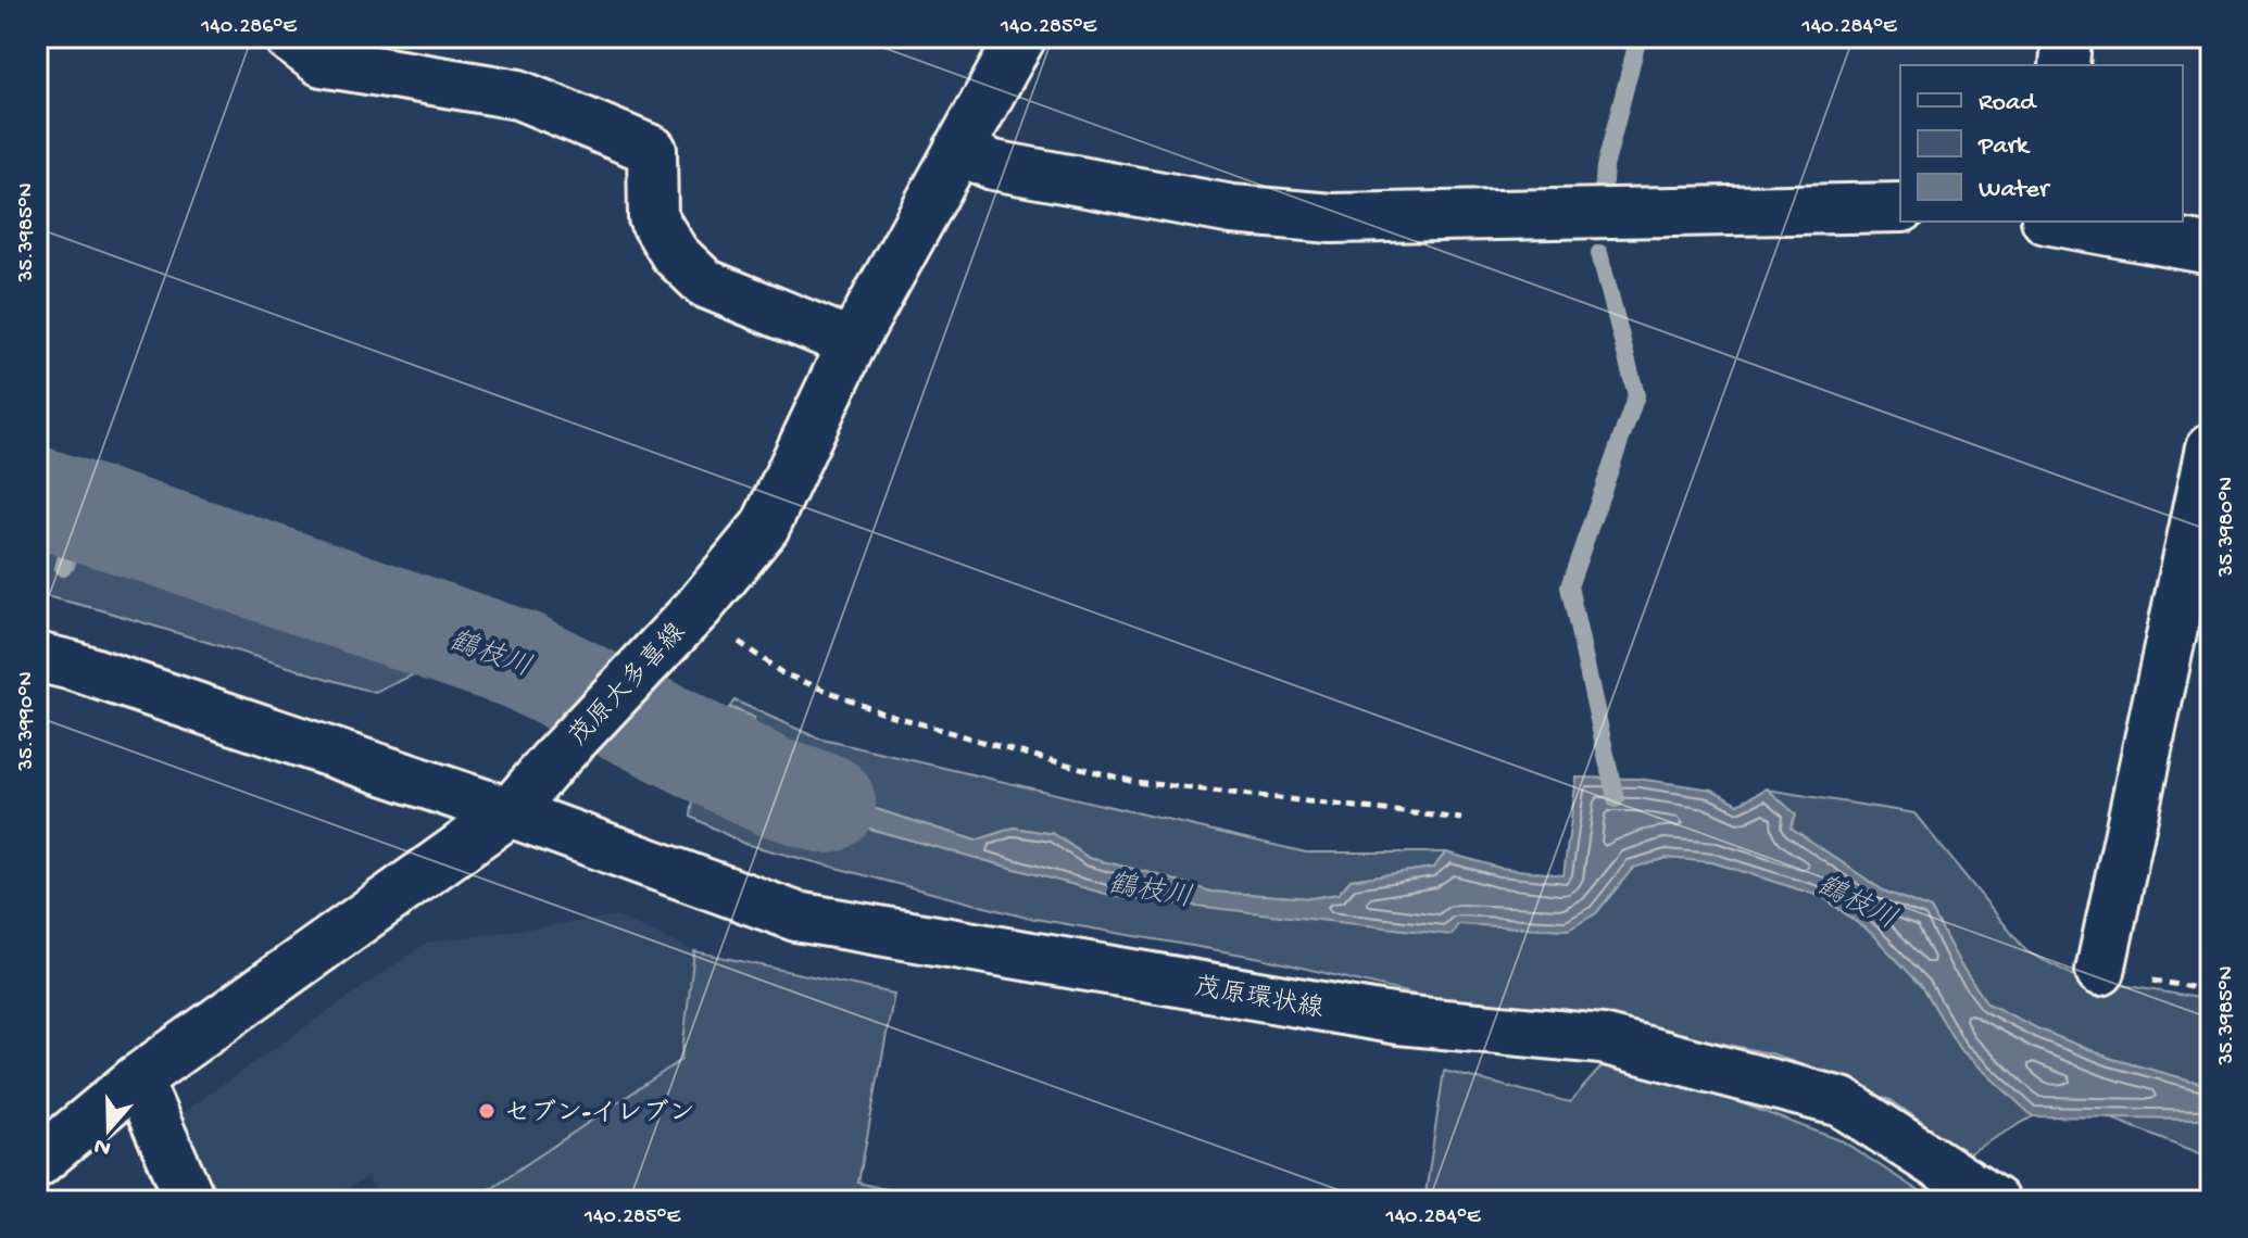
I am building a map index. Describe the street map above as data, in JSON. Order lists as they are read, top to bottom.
{
  "streets": {
    "main road": ["茂原大多喜線", "茂原環状線"]
  },
  "crossings": [
    ["茂原大多喜線", "茂原環状線"]
  ],
  "water": ["鶴枝川"],
  "places": ["セブン-イレブン"],
  "legend": ["Road", "Park", "Water"],
  "north": "bottom",
  "coordinates": [
    "140.286°E",
    "140.285°E",
    "140.284°E",
    "35.3985°N",
    "35.3980°N",
    "35.3990°N"
  ]
}
